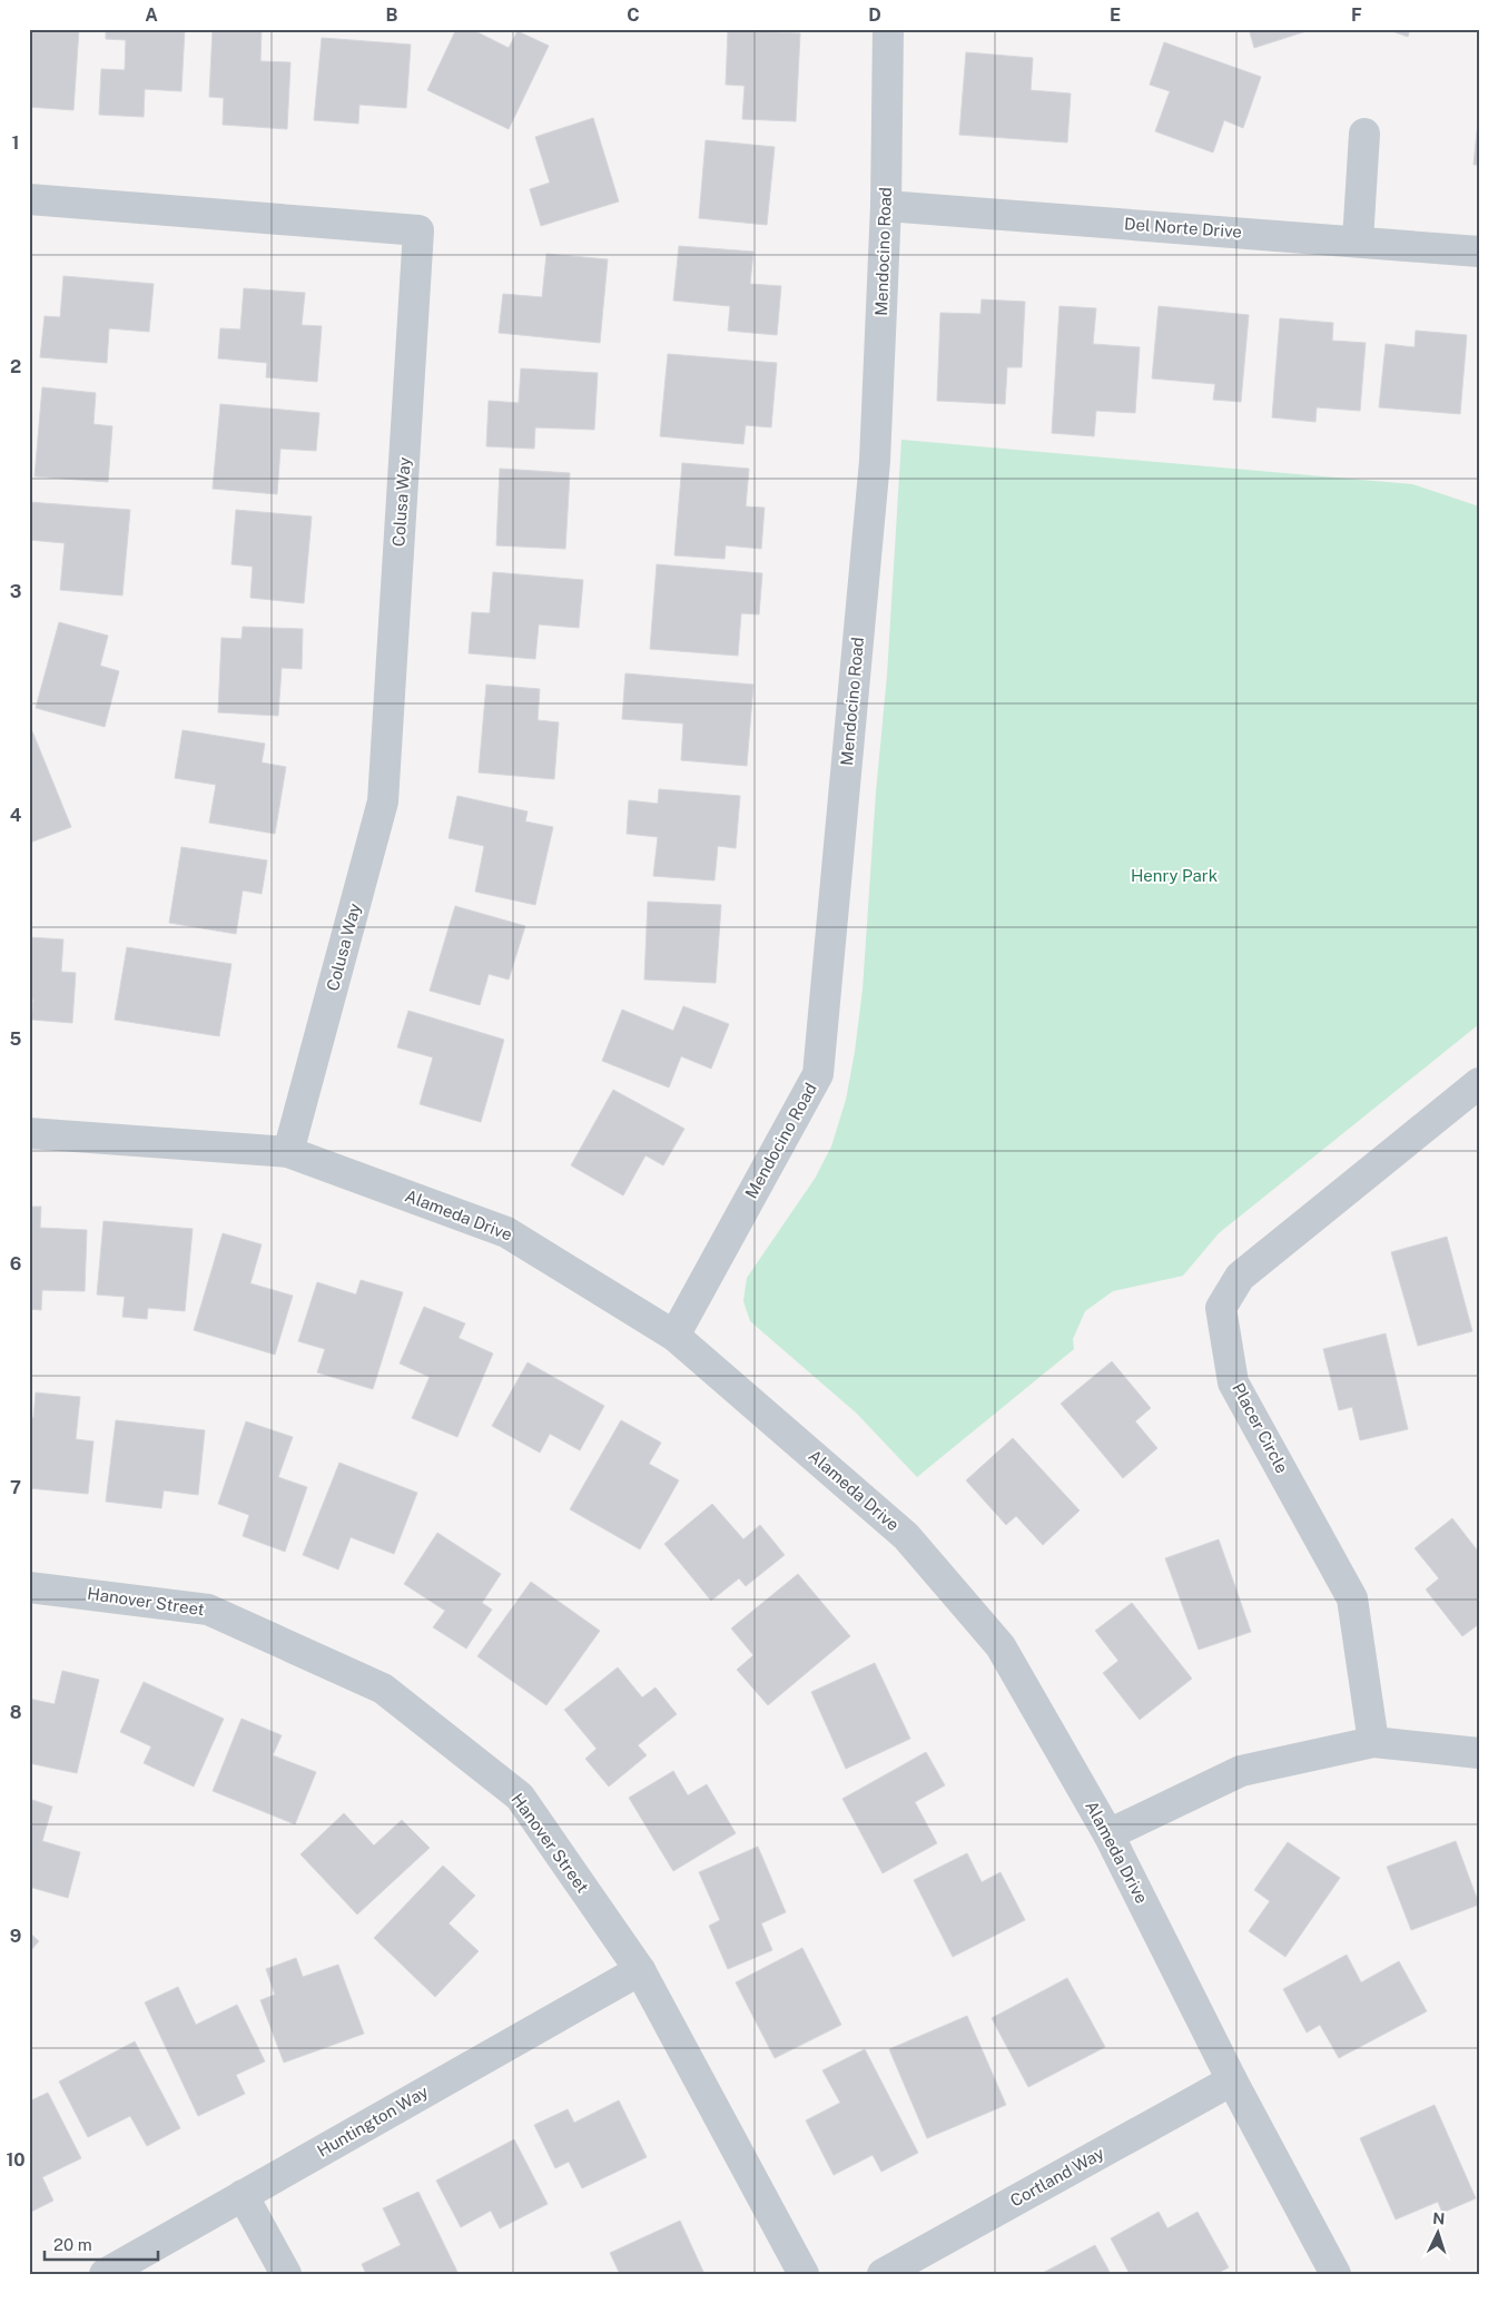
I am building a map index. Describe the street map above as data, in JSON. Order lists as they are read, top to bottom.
{
  "streets": {
    "street": [
      "Del Norte Drive",
      "Mendocino Road",
      "Colusa Way",
      "Alameda Drive",
      "Placer Circle",
      "Hanover Street",
      "Huntington Way",
      "Cortland Way"
    ]
  },
  "crossings": [
    ["Del Norte Drive", "Mendocino Road"],
    ["Mendocino Road", "Alameda Drive"],
    ["Colusa Way", "Alameda Drive"],
    ["Alameda Drive", "Cortland Way"],
    ["Hanover Street", "Huntington Way"]
  ],
  "parks": ["Henry Park"],
  "scale_bar": "20 m",
  "north": "top",
  "grid": {
    "columns": [
      "A",
      "B",
      "C",
      "D",
      "E",
      "F"
    ],
    "rows": [
      "1",
      "2",
      "3",
      "4",
      "5",
      "6",
      "7",
      "8",
      "9",
      "10"
    ]
  }
}
